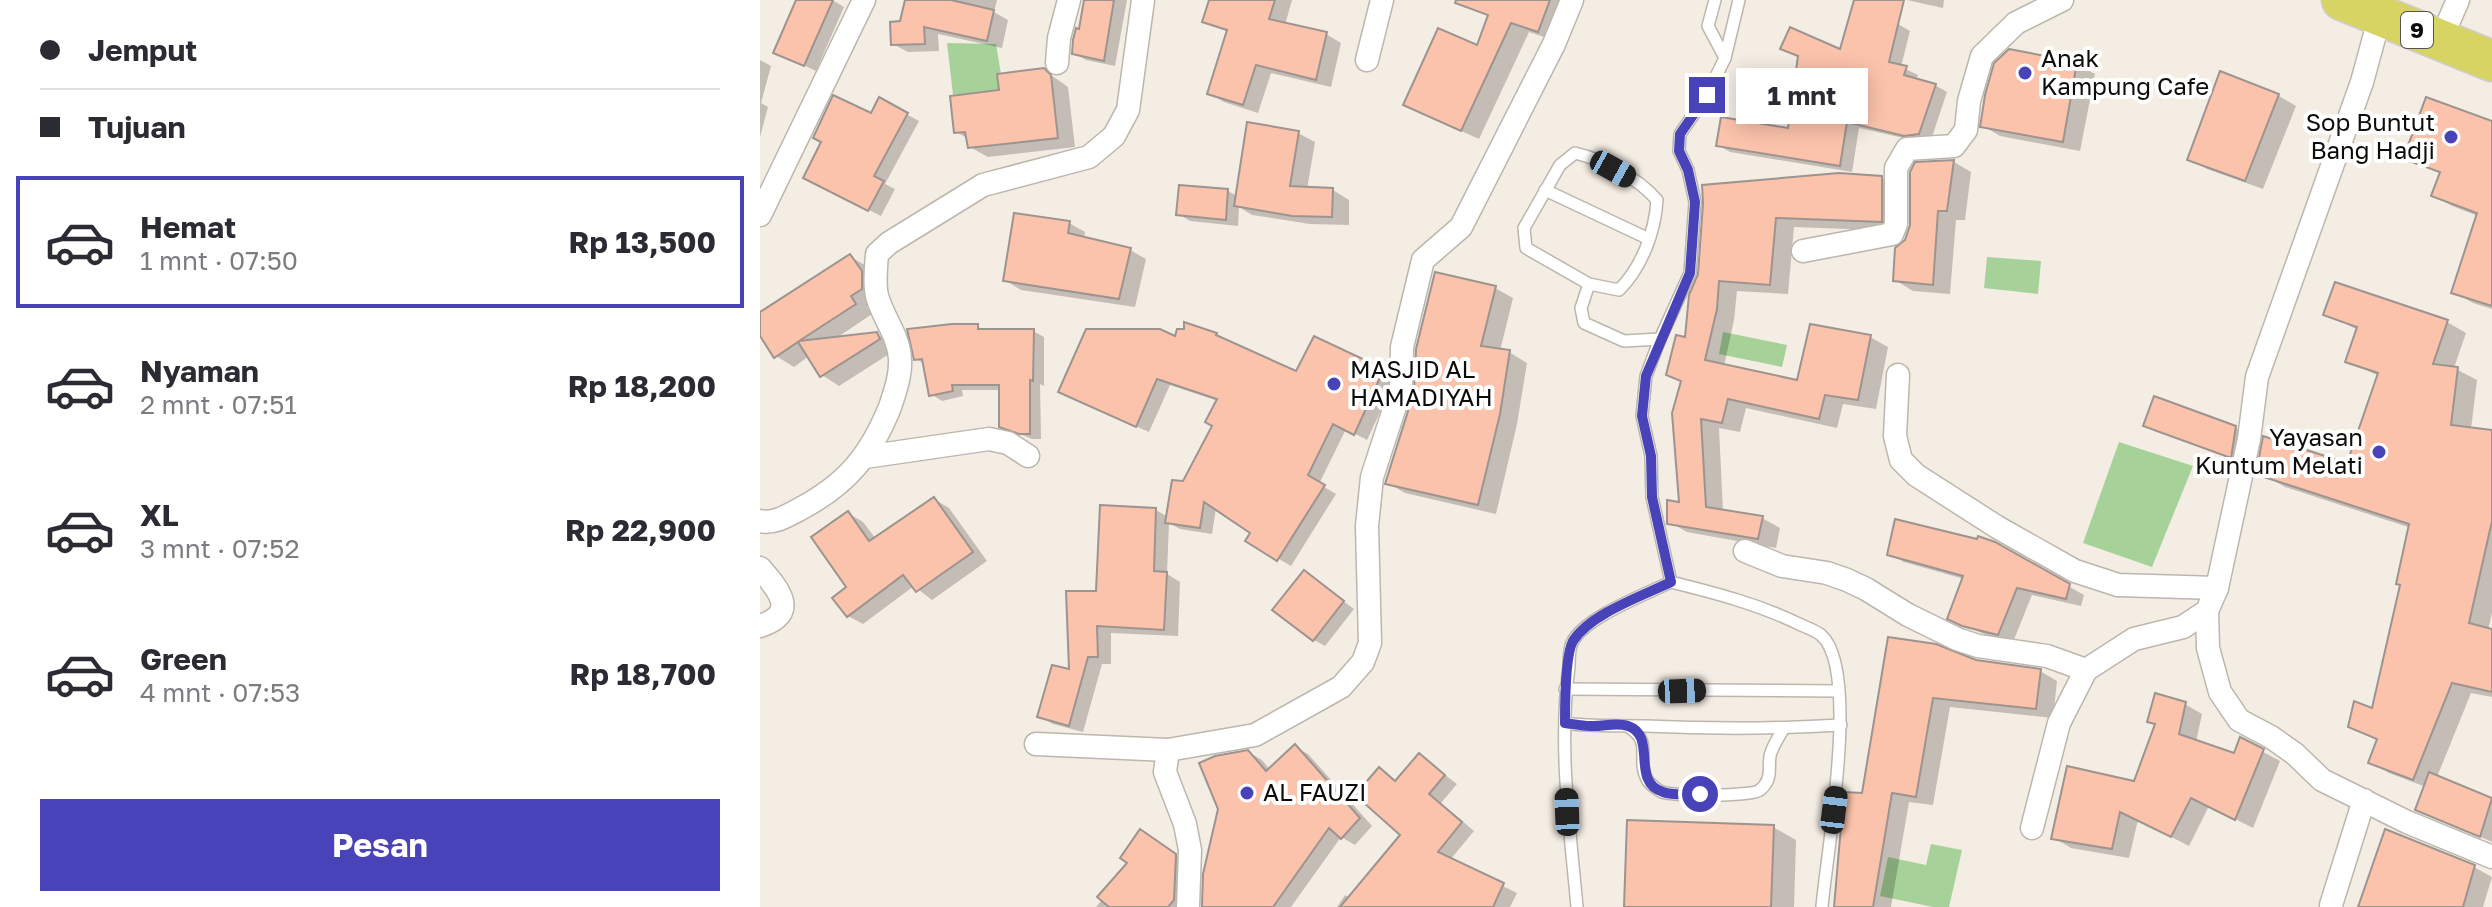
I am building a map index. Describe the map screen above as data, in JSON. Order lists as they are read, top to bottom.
{
  "streets": {
    "highway": ["9"]
  },
  "places": [
    "Anak Kampung Cafe",
    "Sop Buntut Bang Hadji",
    "MASJID AL HAMADIYAH",
    "Yayasan Kuntum Melati",
    "AL FAUZI"
  ],
  "page": {
    "banner": ["Jemput", "Tujuan"],
    "bubble": "1 mnt",
    "list": [
      {
        "name": "Hemat",
        "note": "1 mnt · 07:50",
        "value": "Rp 13,500"
      },
      {
        "name": "Nyaman",
        "note": "2 mnt · 07:51",
        "value": "Rp 18,200"
      },
      {
        "name": "XL",
        "note": "3 mnt · 07:52",
        "value": "Rp 22,900"
      },
      {
        "name": "Green",
        "note": "4 mnt · 07:53",
        "value": "Rp 18,700"
      }
    ],
    "buttons": "Pesan"
  }
}
